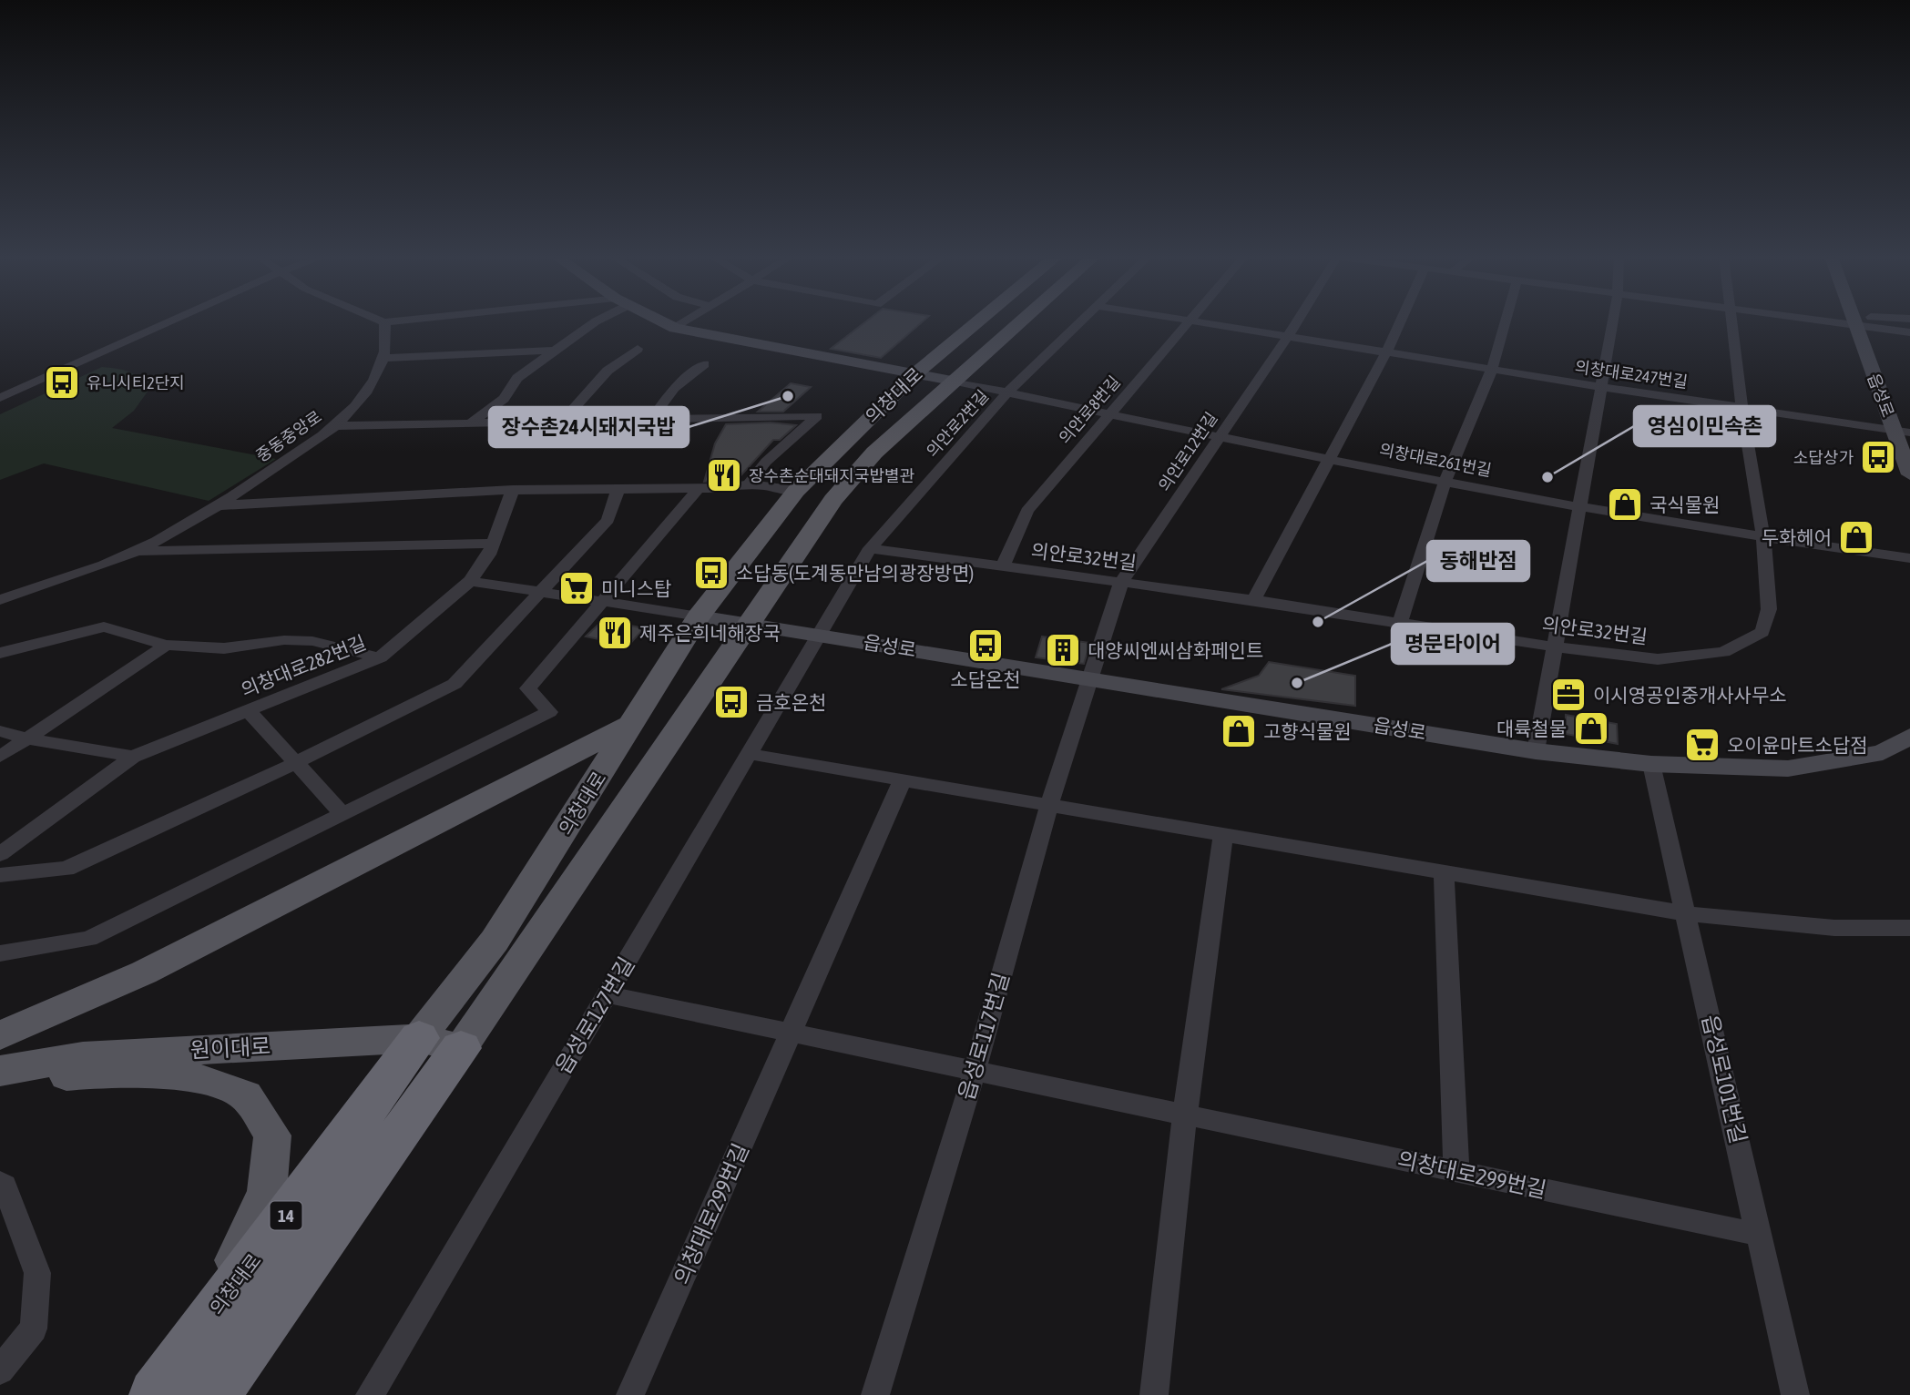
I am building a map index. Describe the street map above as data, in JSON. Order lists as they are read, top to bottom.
{
  "streets": {
    "highway": ["의창대로", "14"],
    "main road": ["읍성로", "원이대로"],
    "street": [
      "의창대로247번길",
      "의안로8번길",
      "의안로2번길",
      "중동중앙로",
      "의안로12번길",
      "의창대로261번길",
      "의안로32번길",
      "의창대로282번길",
      "읍성로127번길",
      "읍성로117번길",
      "읍성로101번길",
      "의창대로299번길"
    ]
  },
  "crossings": [
    ["의창대로247번길", "읍성로"],
    ["의창대로247번길", "의안로12번길"],
    ["의창대로247번길", "의안로32번길"],
    ["의창대로", "읍성로"],
    ["의창대로", "의창대로261번길"],
    ["의창대로", "원이대로"],
    ["읍성로", "의안로2번길"],
    ["읍성로", "의안로12번길"],
    ["읍성로", "읍성로127번길"],
    ["읍성로", "읍성로117번길"],
    ["읍성로", "읍성로101번길"],
    ["의안로8번길", "의창대로261번길"],
    ["의안로8번길", "의안로32번길"],
    ["의안로2번길", "의창대로261번길"],
    ["의안로2번길", "의안로32번길"],
    ["의안로2번길", "읍성로127번길"],
    ["중동중앙로", "의창대로282번길"],
    ["의안로12번길", "의창대로261번길"],
    ["의안로12번길", "의안로32번길"],
    ["의안로12번길", "읍성로117번길"],
    ["의창대로261번길", "의안로32번길"],
    ["읍성로127번길", "의창대로299번길"],
    ["읍성로117번길", "의창대로299번길"],
    ["읍성로101번길", "의창대로299번길"]
  ],
  "places": {
    "bus stop": [
      "유니시티2단지",
      "소답상가",
      "소답동(도계동만남의광장방면)",
      "소답온천",
      "금호온천"
    ],
    "other": [
      "장수촌24시돼지국밥",
      "영심이민속촌",
      "동해반점",
      "명문타이어"
    ],
    "restaurant": ["장수촌순대돼지국밥별관", "제주은희네해장국"],
    "shop": [
      "국식물원",
      "두화헤어",
      "대륙철물",
      "고향식물원"
    ],
    "supermarket": ["미니스탑", "오이윤마트소답점"],
    "building": ["대양씨엔씨삼화페인트"],
    "office": ["이시영공인중개사사무소"]
  }
}
